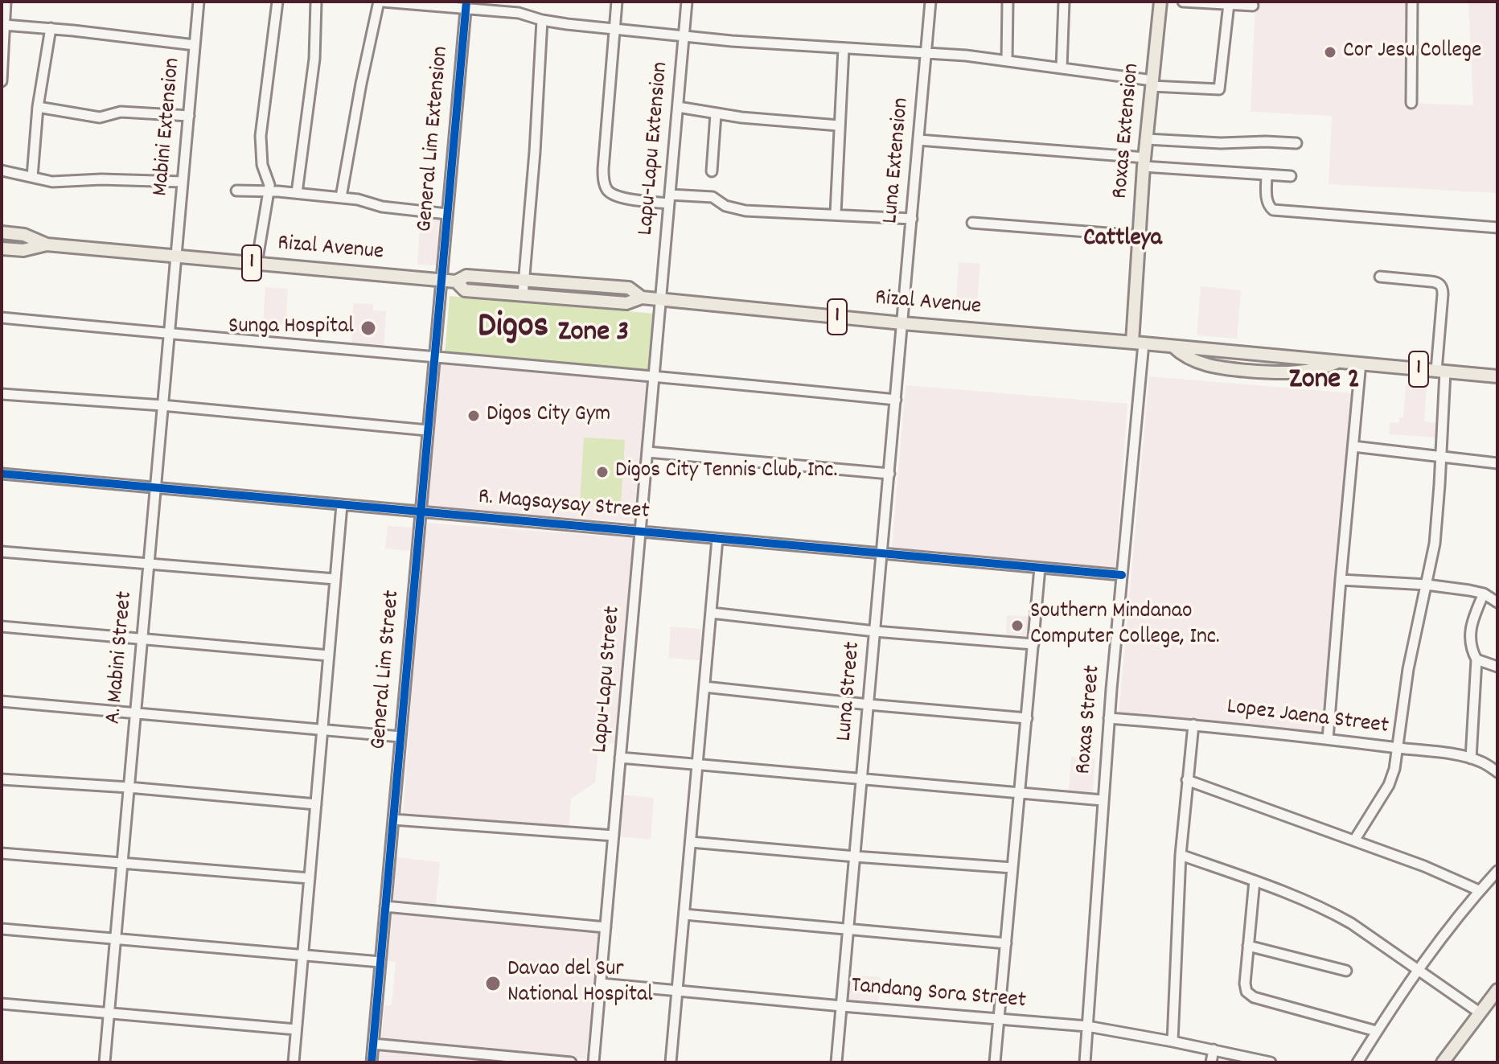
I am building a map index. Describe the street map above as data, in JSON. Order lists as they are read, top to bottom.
{
  "streets": {
    "main road": ["Roxas Extension", "Rizal Avenue", "1"],
    "street": [
      "Mabini Extension",
      "General Lim Extension",
      "Lapu-Lapu Extension",
      "Luna Extension",
      "R. Magsaysay Street",
      "A. Mabini Street",
      "General Lim Street",
      "Lapu-Lapu Street",
      "Luna Street",
      "Lopez Jaena Street",
      "Roxas Street",
      "Tandang Sora Street"
    ]
  },
  "crossings": [
    ["Mabini Extension", "Rizal Avenue"],
    ["Mabini Extension", "A. Mabini Street"],
    ["Roxas Extension", "Rizal Avenue"],
    ["Roxas Extension", "Roxas Street"],
    ["General Lim Extension", "Rizal Avenue"],
    ["General Lim Extension", "General Lim Street"],
    ["Lapu-Lapu Extension", "Rizal Avenue"],
    ["Lapu-Lapu Extension", "Lapu-Lapu Street"],
    ["Luna Extension", "Rizal Avenue"],
    ["Luna Extension", "Luna Street"],
    ["Rizal Avenue", "A. Mabini Street"],
    ["Rizal Avenue", "General Lim Street"],
    ["Rizal Avenue", "Lapu-Lapu Street"],
    ["Rizal Avenue", "Luna Street"],
    ["Rizal Avenue", "Roxas Street"],
    ["R. Magsaysay Street", "A. Mabini Street"],
    ["R. Magsaysay Street", "General Lim Street"],
    ["R. Magsaysay Street", "Lapu-Lapu Street"],
    ["R. Magsaysay Street", "Luna Street"],
    ["R. Magsaysay Street", "Roxas Street"],
    ["Lapu-Lapu Street", "Tandang Sora Street"],
    ["Luna Street", "Tandang Sora Street"],
    ["Lopez Jaena Street", "Roxas Street"],
    ["Roxas Street", "Tandang Sora Street"]
  ],
  "districts": [
    "Cattleya",
    "Digos",
    "Zone 3",
    "Zone 2"
  ],
  "places": [
    "Cor Jesu College",
    "Sunga Hospital",
    "Digos City Gym",
    "Digos City Tennis Club, Inc.",
    "Southern Mindanao Computer College, Inc.",
    "Davao del Sur National Hospital"
  ]
}
